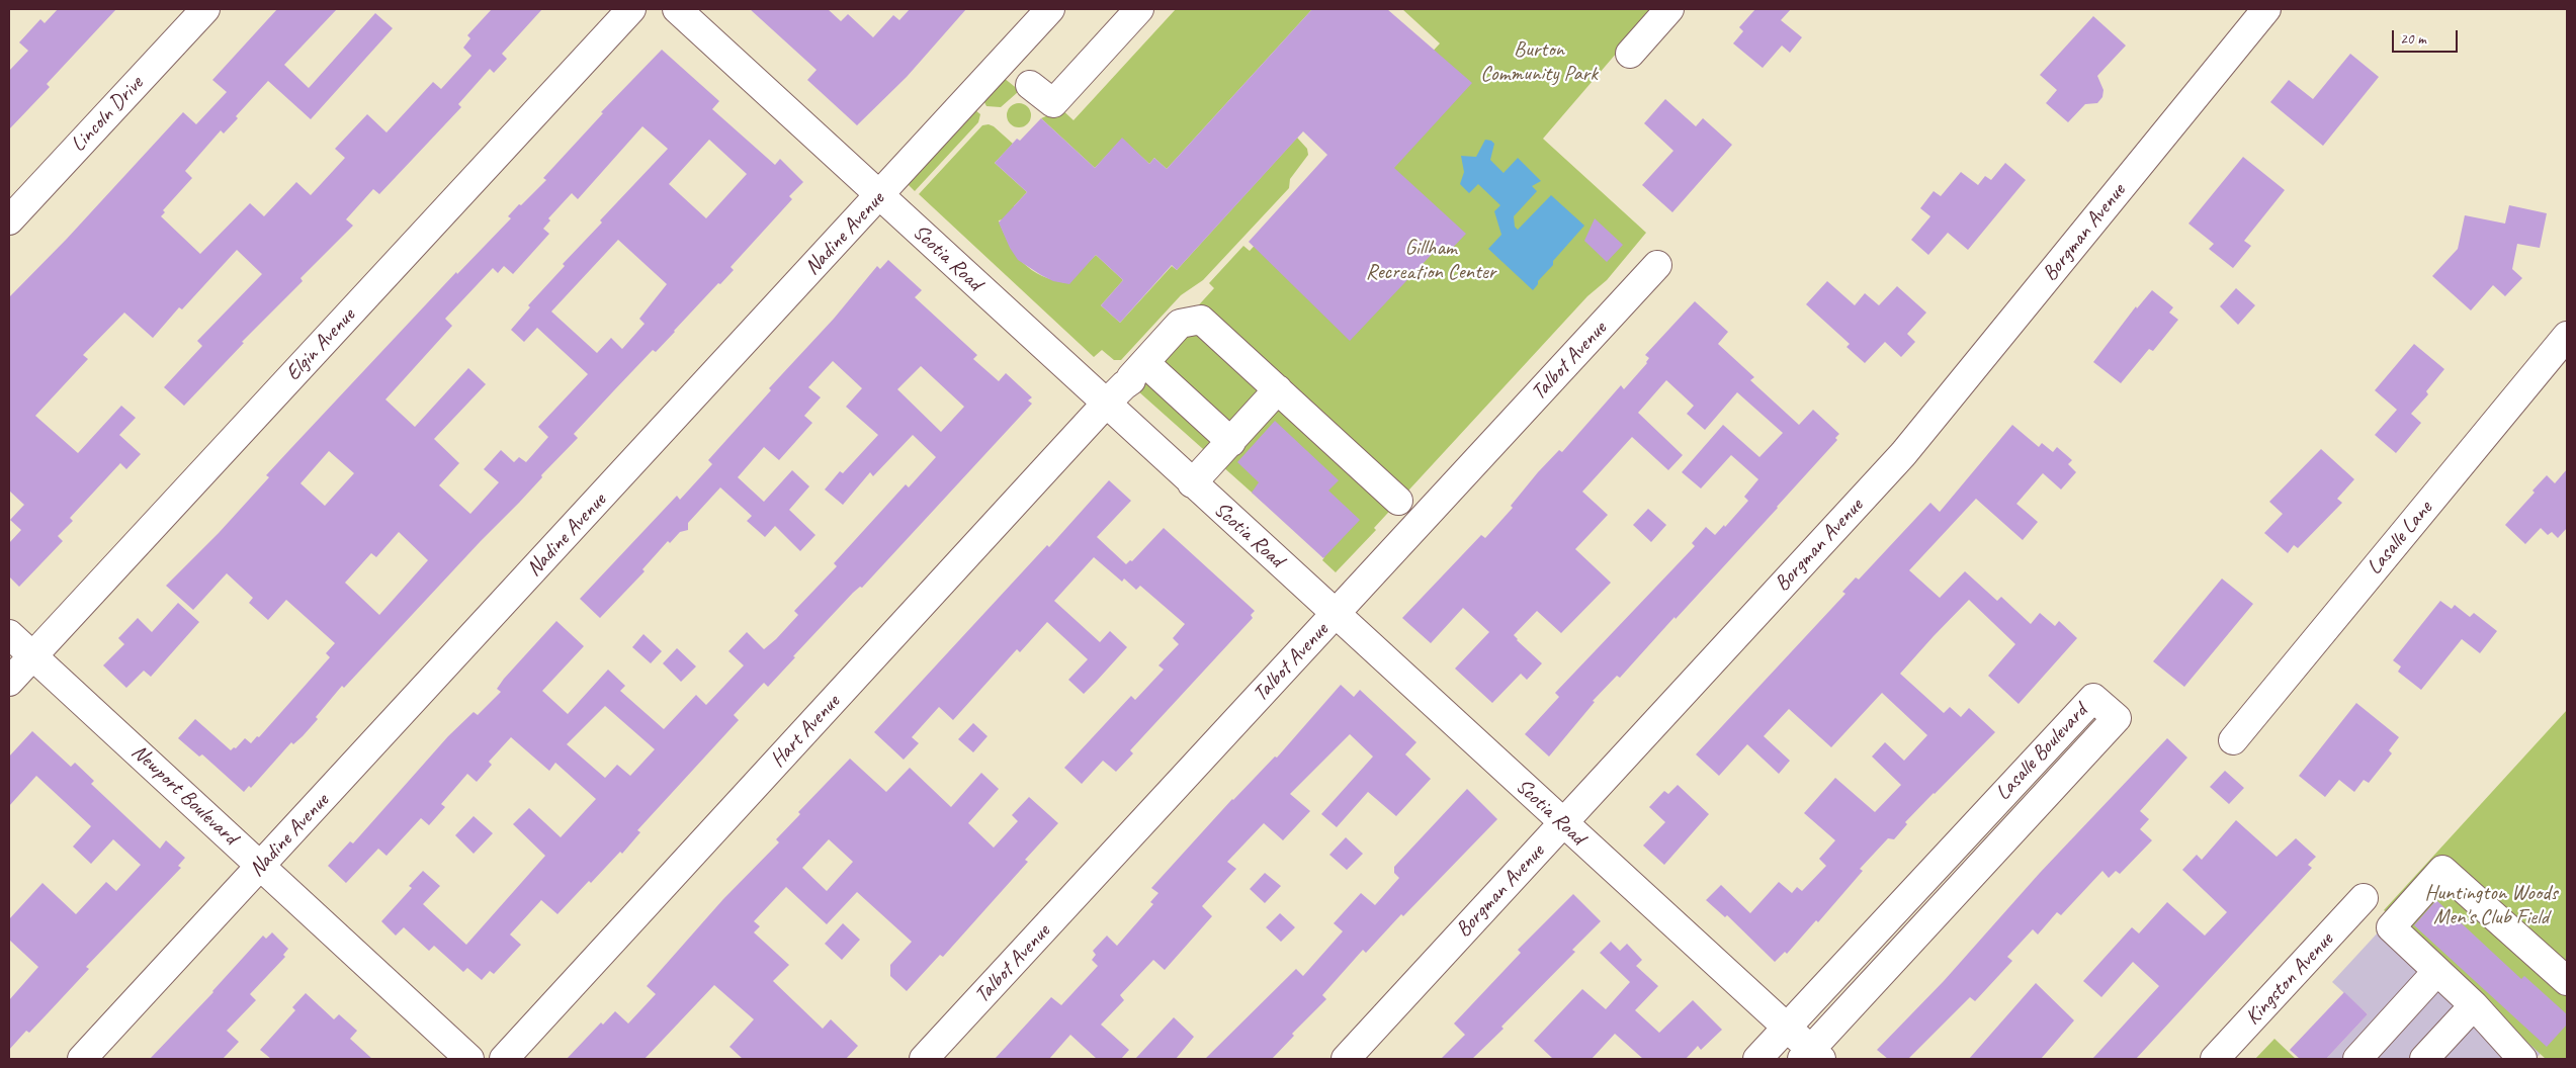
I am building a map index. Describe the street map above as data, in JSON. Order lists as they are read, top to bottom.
{
  "streets": {
    "street": [
      "Lincoln Drive",
      "Borgman Avenue",
      "Nadine Avenue",
      "Scotia Road",
      "Elgin Avenue",
      "Talbot Avenue",
      "Lasalle Lane",
      "Hart Avenue",
      "Lasalle Boulevard",
      "Newport Boulevard",
      "Kingston Avenue"
    ]
  },
  "crossings": [
    ["Borgman Avenue", "Scotia Road"],
    ["Nadine Avenue", "Scotia Road"],
    ["Nadine Avenue", "Newport Boulevard"],
    ["Scotia Road", "Talbot Avenue"],
    ["Scotia Road", "Hart Avenue"],
    ["Scotia Road", "Lasalle Boulevard"],
    ["Elgin Avenue", "Newport Boulevard"]
  ],
  "parks": ["Burton Community Park", "Gillham Recreation Center", "Huntington Woods Men's Club Field"],
  "scale_bar": "20 m"
}
